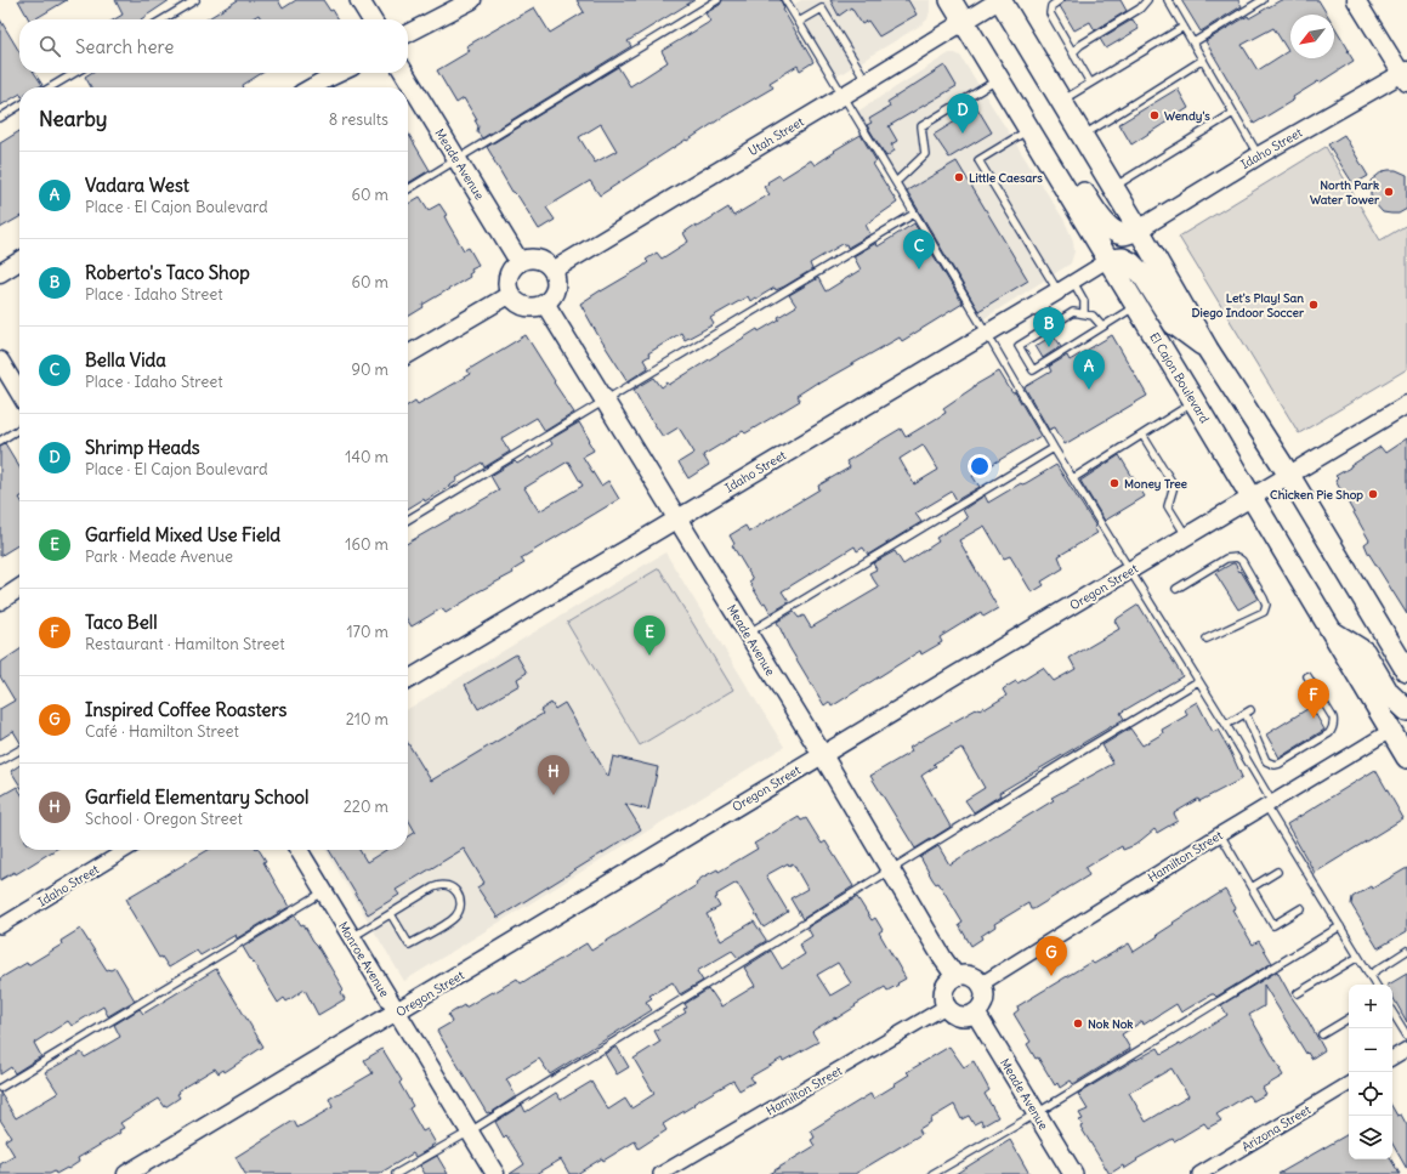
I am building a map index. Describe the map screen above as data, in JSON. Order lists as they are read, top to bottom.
{
  "streets": {
    "main road": ["Meade Avenue", "El Cajon Boulevard"],
    "street": [
      "Utah Street",
      "Idaho Street",
      "Oregon Street",
      "Hamilton Street",
      "Monroe Avenue",
      "Arizona Street"
    ]
  },
  "crossings": [
    ["Utah Street", "Meade Avenue"],
    ["Utah Street", "El Cajon Boulevard"],
    ["Idaho Street", "Meade Avenue"],
    ["Idaho Street", "El Cajon Boulevard"],
    ["Meade Avenue", "Oregon Street"],
    ["Meade Avenue", "Hamilton Street"],
    ["El Cajon Boulevard", "Oregon Street"],
    ["El Cajon Boulevard", "Hamilton Street"],
    ["Oregon Street", "Monroe Avenue"]
  ],
  "places": [
    "Wendy's",
    "Little Caesars",
    "North Park Water Tower",
    "Let's Play! San Diego Indoor Soccer",
    "Money Tree",
    "Chicken Pie Shop",
    "Nok Nok"
  ],
  "north": "bottom left",
  "page": {
    "search": "Search here",
    "heading": ["Nearby", "8 results"],
    "pins": [
      "D",
      "C",
      "B",
      "A",
      "E",
      "F",
      "H",
      "G"
    ],
    "list": [
      {
        "mark": "A",
        "name": "Vadara West",
        "note": "Place · El Cajon Boulevard",
        "value": "60 m"
      },
      {
        "mark": "B",
        "name": "Roberto's Taco Shop",
        "note": "Place · Idaho Street",
        "value": "60 m"
      },
      {
        "mark": "C",
        "name": "Bella Vida",
        "note": "Place · Idaho Street",
        "value": "90 m"
      },
      {
        "mark": "D",
        "name": "Shrimp Heads",
        "note": "Place · El Cajon Boulevard",
        "value": "140 m"
      },
      {
        "mark": "E",
        "name": "Garfield Mixed Use Field",
        "note": "Park · Meade Avenue",
        "value": "160 m"
      },
      {
        "mark": "F",
        "name": "Taco Bell",
        "note": "Restaurant · Hamilton Street",
        "value": "170 m"
      },
      {
        "mark": "G",
        "name": "Inspired Coffee Roasters",
        "note": "Café · Hamilton Street",
        "value": "210 m"
      },
      {
        "mark": "H",
        "name": "Garfield Elementary School",
        "note": "School · Oregon Street",
        "value": "220 m"
      }
    ],
    "map_buttons": ["+", "−"]
  }
}
